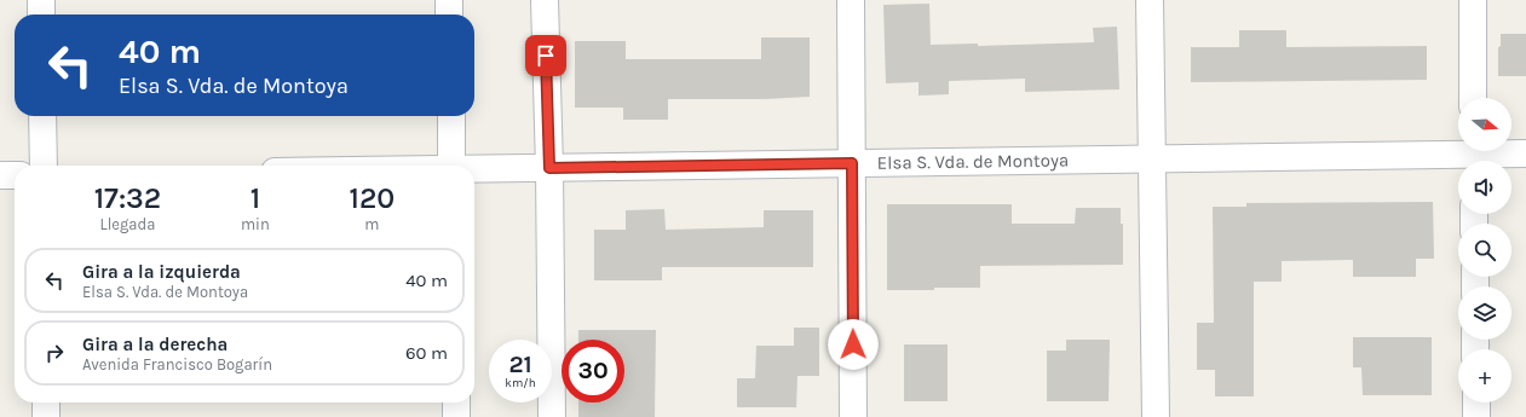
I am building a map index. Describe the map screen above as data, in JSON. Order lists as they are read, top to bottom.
{
  "streets": {
    "street": ["Elsa S. Vda. de Montoya"]
  },
  "north": "right",
  "page": {
    "turn": ["40 m", "Elsa S. Vda. de Montoya"],
    "map_buttons": "+",
    "eta": [
      "17:32",
      "Llegada",
      "1",
      "min",
      "120",
      "m"
    ],
    "list": [
      {
        "name": "Gira a la izquierda",
        "note": "Elsa S. Vda. de Montoya",
        "value": "40 m"
      },
      {
        "name": "Gira a la derecha",
        "note": "Avenida Francisco Bogarín",
        "value": "60 m"
      }
    ],
    "speed": "21 km/h",
    "limit": "30"
  }
}
